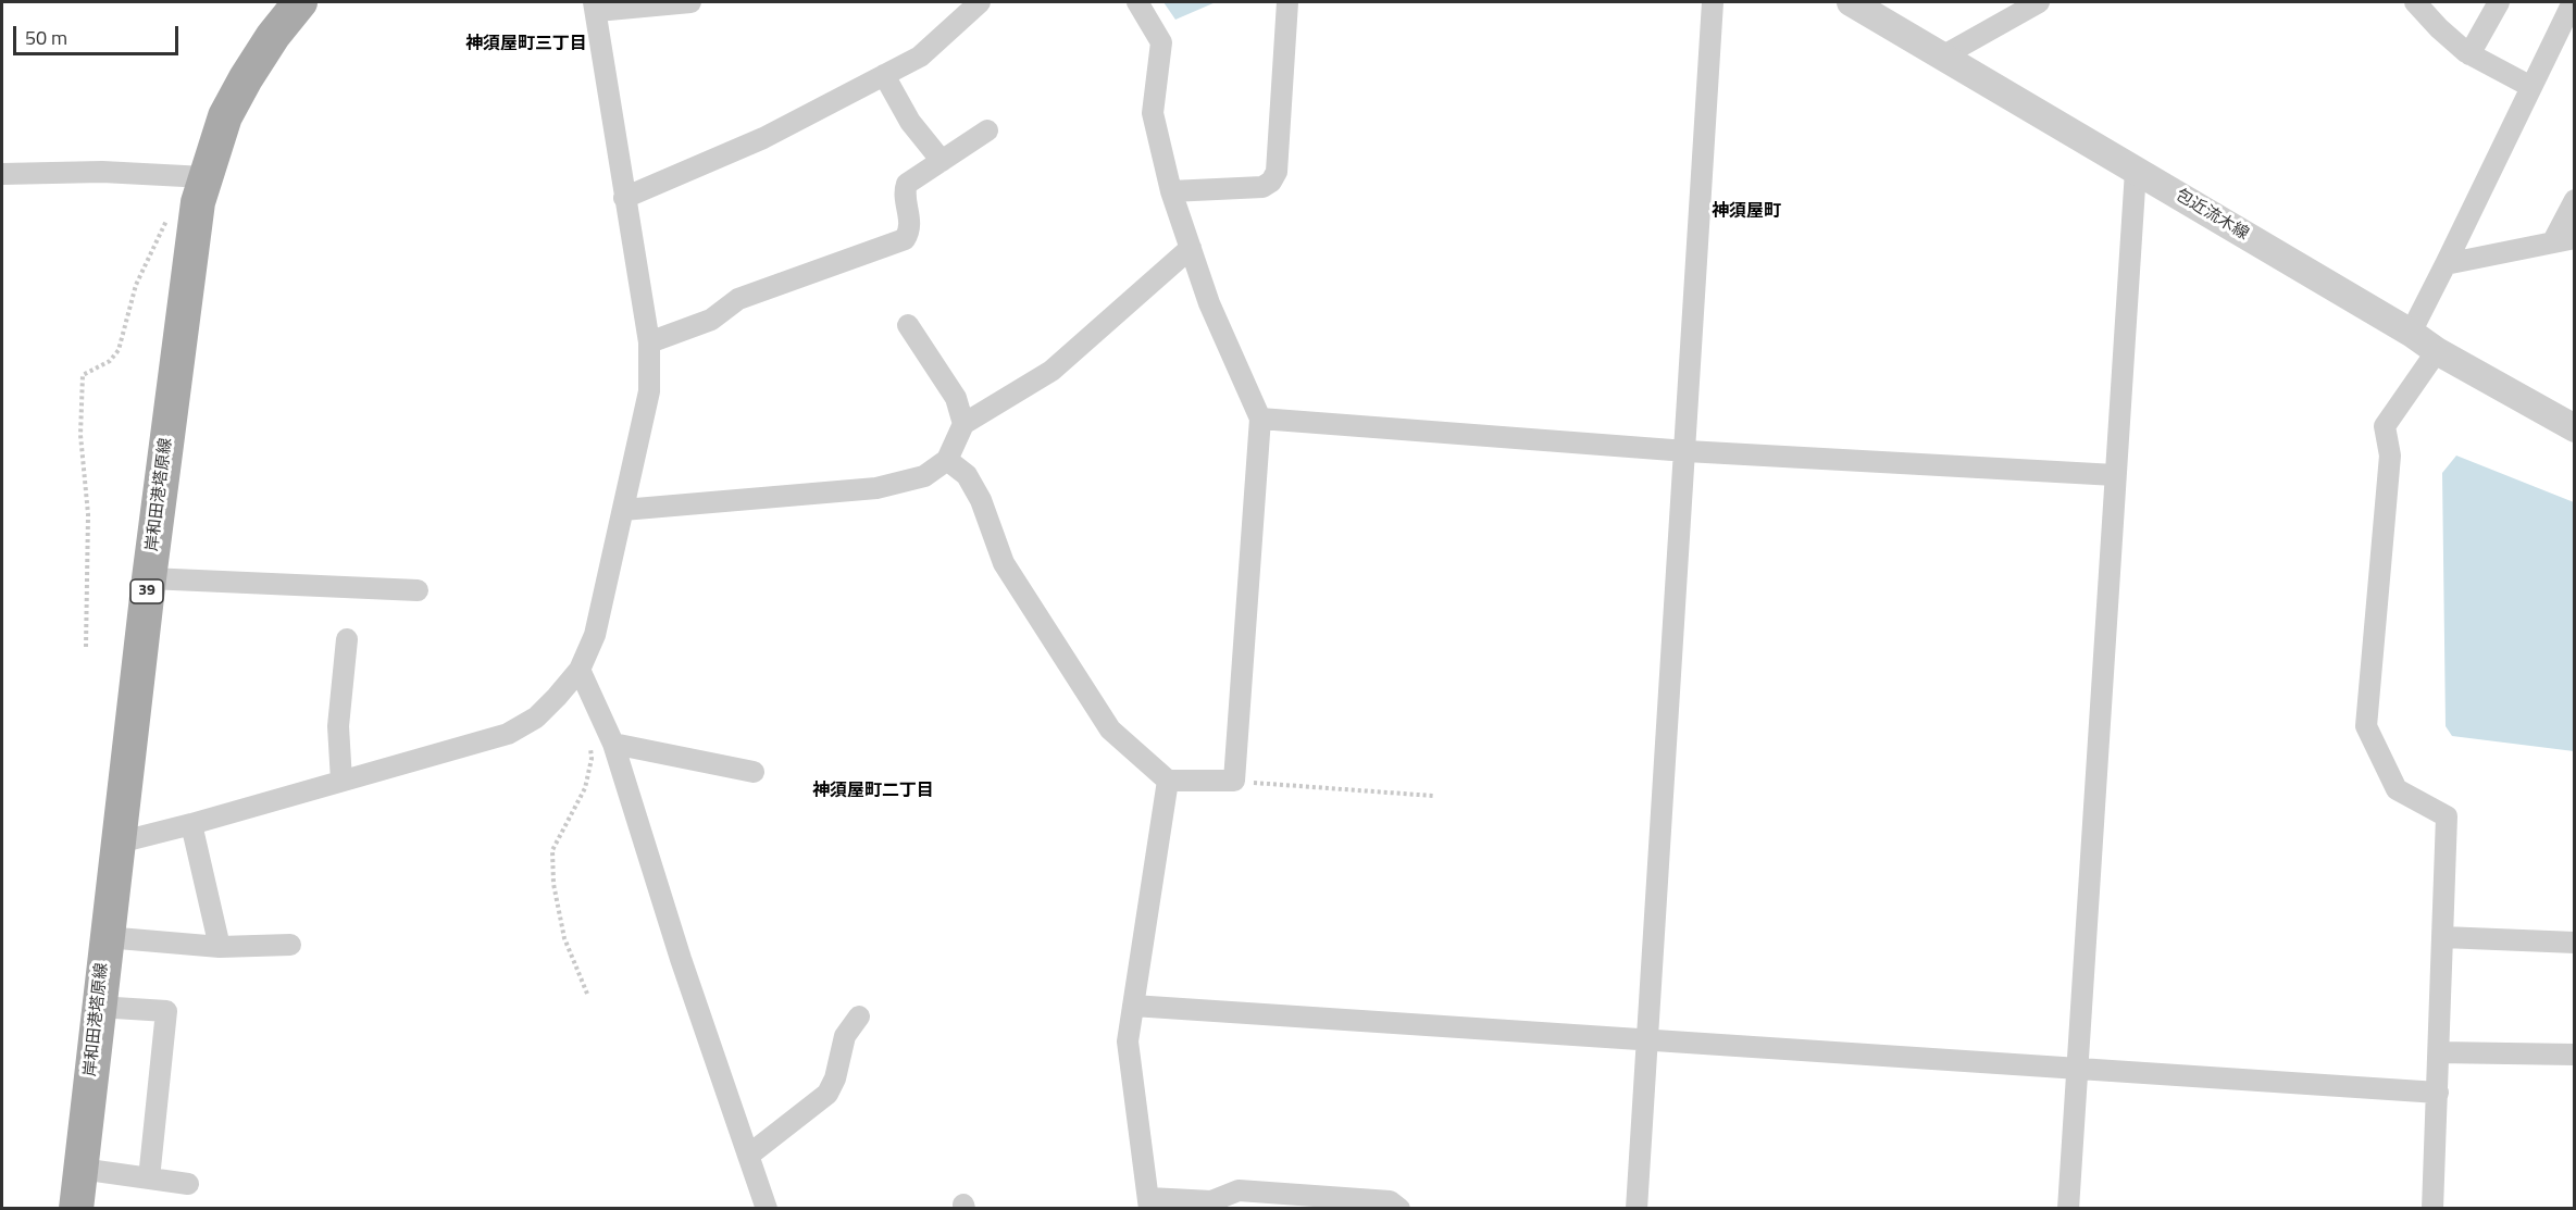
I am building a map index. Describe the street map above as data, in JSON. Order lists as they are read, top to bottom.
{
  "streets": {
    "main road": ["岸和田港塔原線", "39"],
    "street": ["包近流木線"]
  },
  "districts": ["神須屋町三丁目", "神須屋町", "神須屋町二丁目"],
  "scale_bar": "50 m"
}
